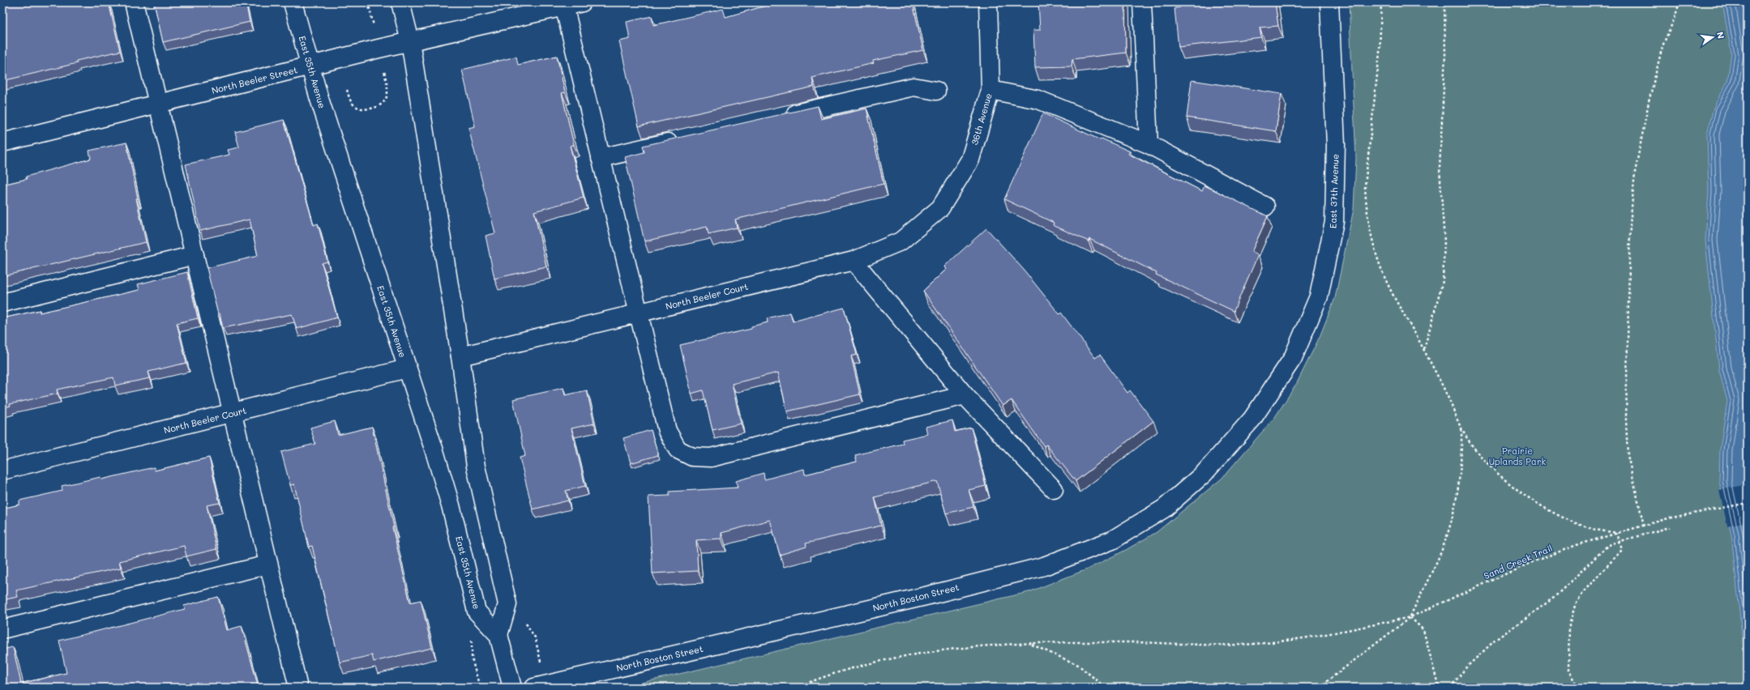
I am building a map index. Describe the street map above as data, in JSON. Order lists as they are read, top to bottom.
{
  "streets": {
    "street": [
      "East 35th Avenue",
      "North Beeler Street",
      "36th Avenue",
      "East 37th Avenue",
      "North Beeler Court",
      "North Boston Street"
    ],
    "path": ["Sand Creek Trail"]
  },
  "crossings": [
    ["East 35th Avenue", "North Beeler Street"],
    ["East 35th Avenue", "North Beeler Court"],
    ["36th Avenue", "North Beeler Court"],
    ["East 37th Avenue", "North Boston Street"]
  ],
  "parks": ["Prairie Uplands Park"],
  "north": "right"
}
